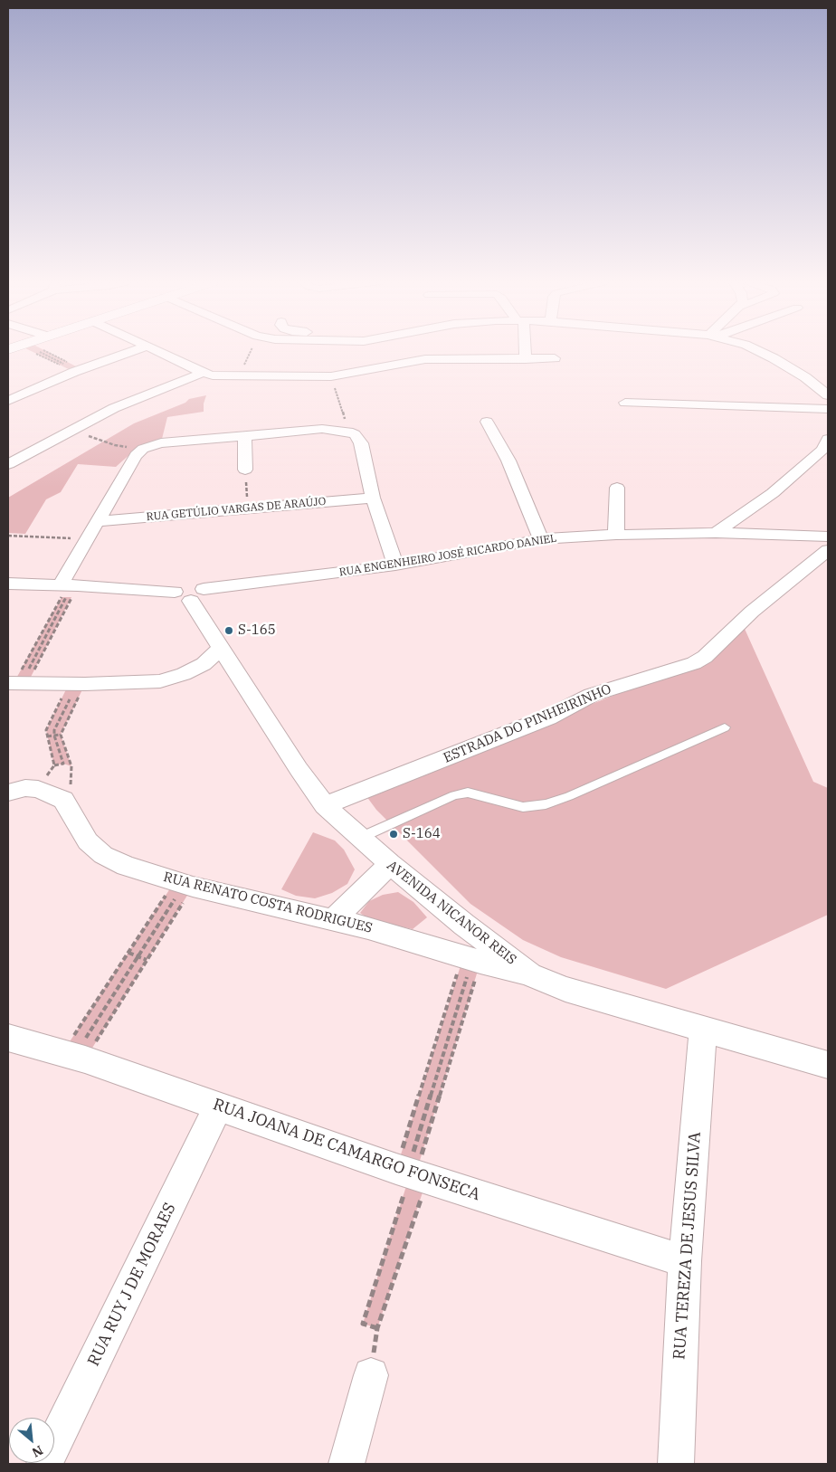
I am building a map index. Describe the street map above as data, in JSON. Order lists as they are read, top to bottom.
{
  "streets": {
    "street": [
      "RUA GETÚLIO VARGAS DE ARAÚJO",
      "RUA ENGENHEIRO JOSÉ RICARDO DANIEL",
      "ESTRADA DO PINHEIRINHO",
      "RUA RENATO COSTA RODRIGUES",
      "AVENIDA NICANOR REIS",
      "RUA JOANA DE CAMARGO FONSECA",
      "RUA TEREZA DE JESUS SILVA",
      "RUA RUY J DE MORAES"
    ]
  },
  "crossings": [
    ["RUA ENGENHEIRO JOSÉ RICARDO DANIEL", "AVENIDA NICANOR REIS"],
    ["ESTRADA DO PINHEIRINHO", "AVENIDA NICANOR REIS"],
    ["RUA RENATO COSTA RODRIGUES", "AVENIDA NICANOR REIS"],
    ["AVENIDA NICANOR REIS", "RUA TEREZA DE JESUS SILVA"],
    ["RUA JOANA DE CAMARGO FONSECA", "RUA TEREZA DE JESUS SILVA"],
    ["RUA JOANA DE CAMARGO FONSECA", "RUA RUY J DE MORAES"]
  ],
  "places": ["S-165", "S-164"],
  "north": "bottom right"
}
